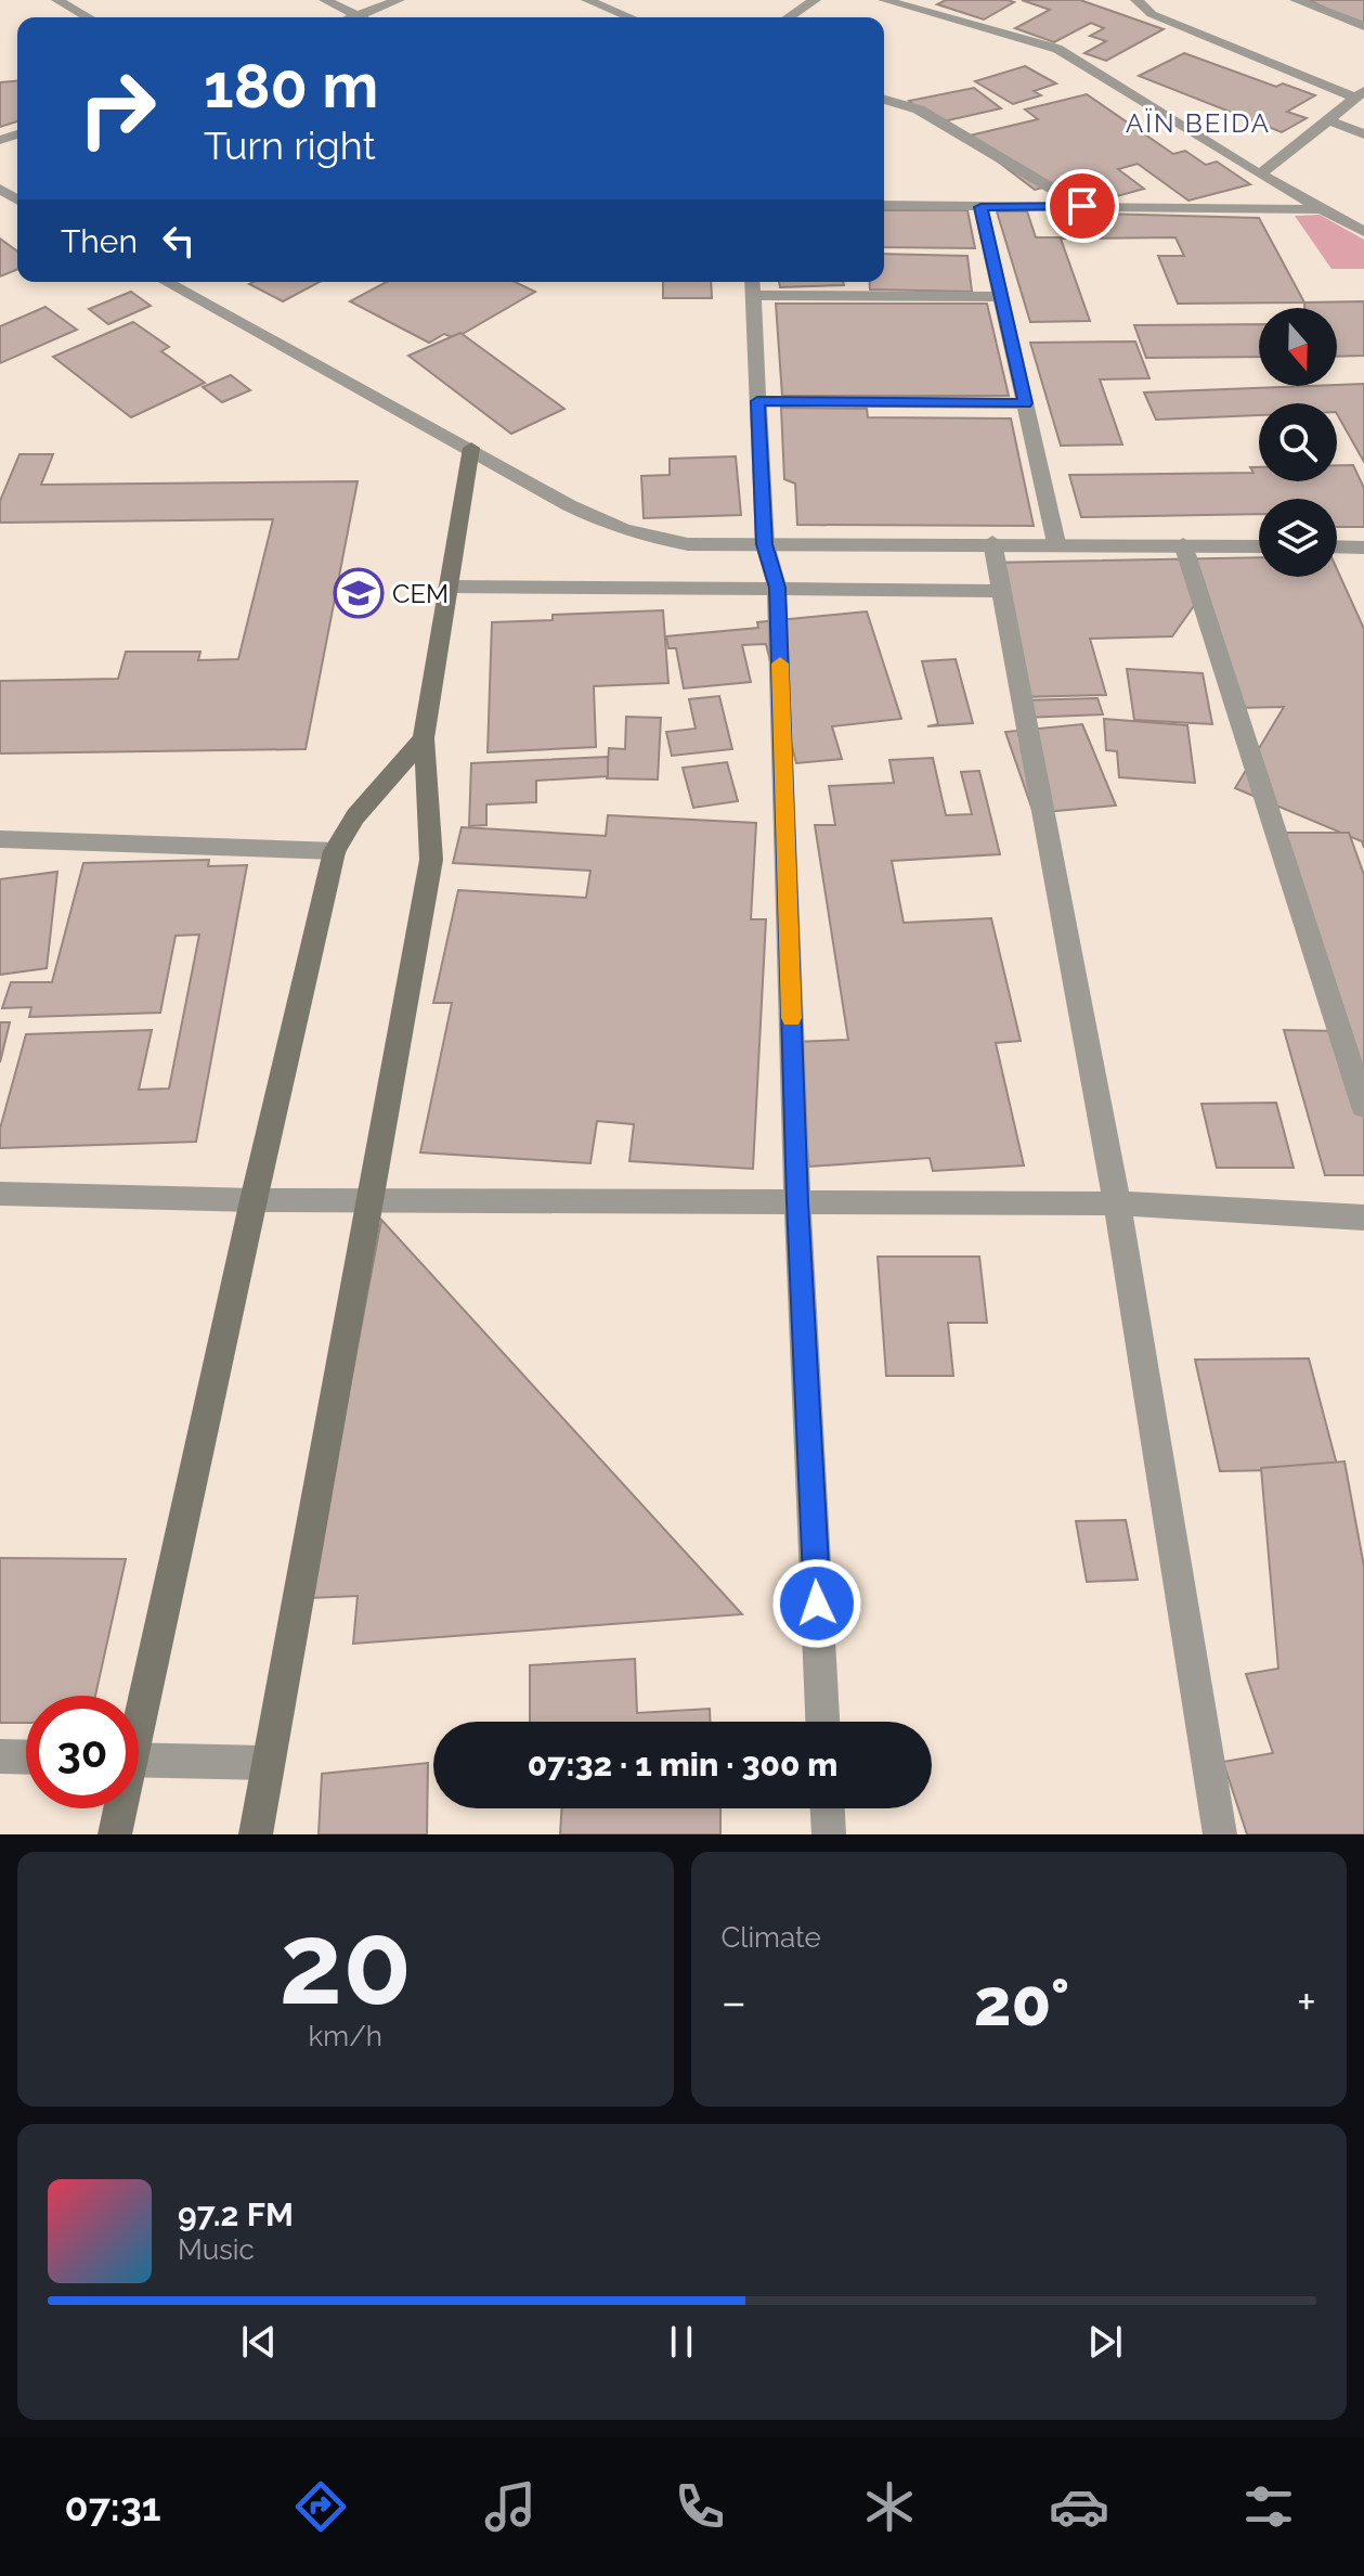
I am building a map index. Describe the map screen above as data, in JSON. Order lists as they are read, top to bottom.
{
  "districts": ["AÏN BEIDA"],
  "places": {
    "school or university": ["CEM"]
  },
  "north": "bottom",
  "page": {
    "turn": ["180 m", "Turn right"],
    "then": "Then",
    "limit": "30",
    "trip": "07:32 · 1 min · 300 m",
    "tile": [
      ["20", "km/h"],
      "Climate"
    ],
    "heat": ["−", "20°", "+"],
    "song": ["97.2 FM", "Music"],
    "tabs": "07:31"
  }
}
